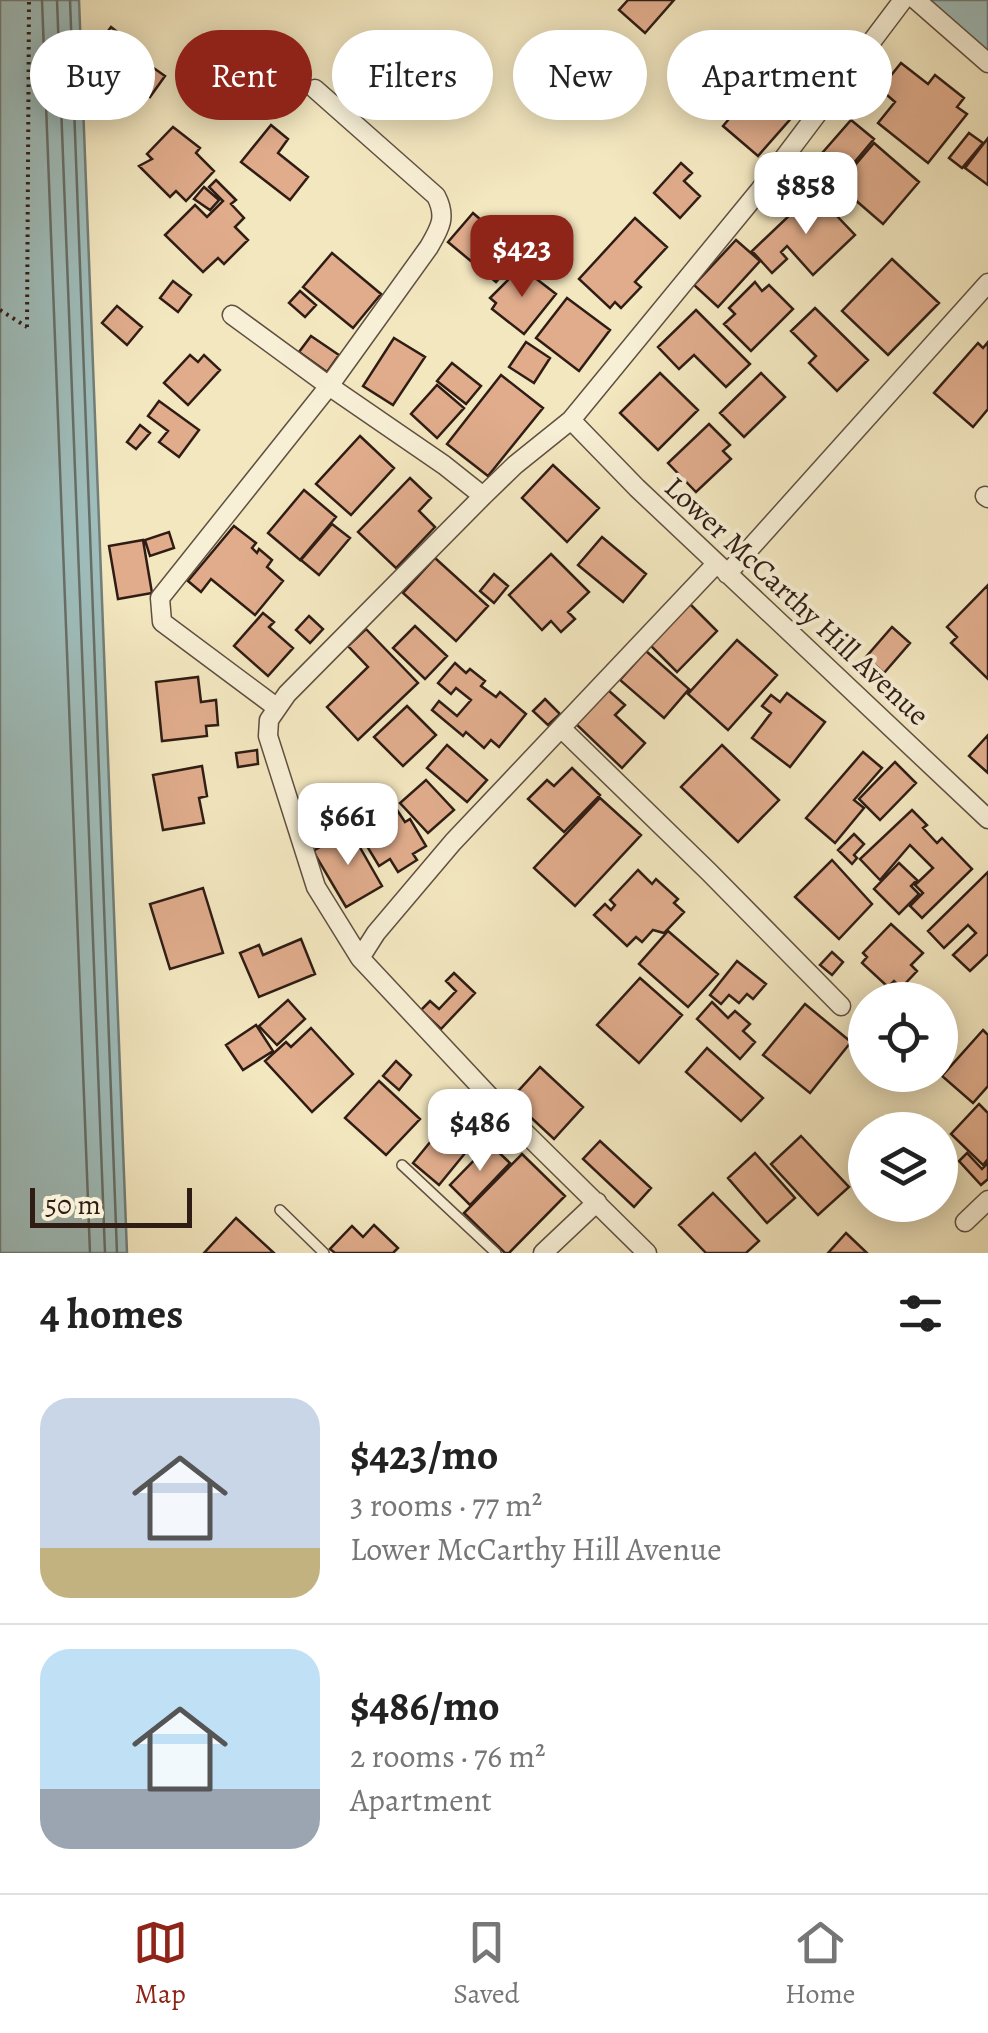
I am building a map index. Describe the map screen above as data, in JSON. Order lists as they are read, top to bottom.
{
  "streets": {
    "street": ["Lower McCarthy Hill Avenue"]
  },
  "scale_bar": "50 m",
  "page": {
    "chip": [
      "Buy",
      "Rent",
      "Filters",
      "New",
      "Apartment"
    ],
    "price": [
      "$858",
      "$423",
      "$661",
      "$486"
    ],
    "scale": "50 m",
    "heading": "4 homes",
    "list": [
      {
        "name": "$423/mo",
        "note": "3 rooms · 77 m² · Lower McCarthy Hill Avenue"
      },
      {
        "name": "$486/mo",
        "note": "2 rooms · 76 m² · Apartment"
      }
    ],
    "tabs": ["Map", "Saved", "Home"]
  }
}
